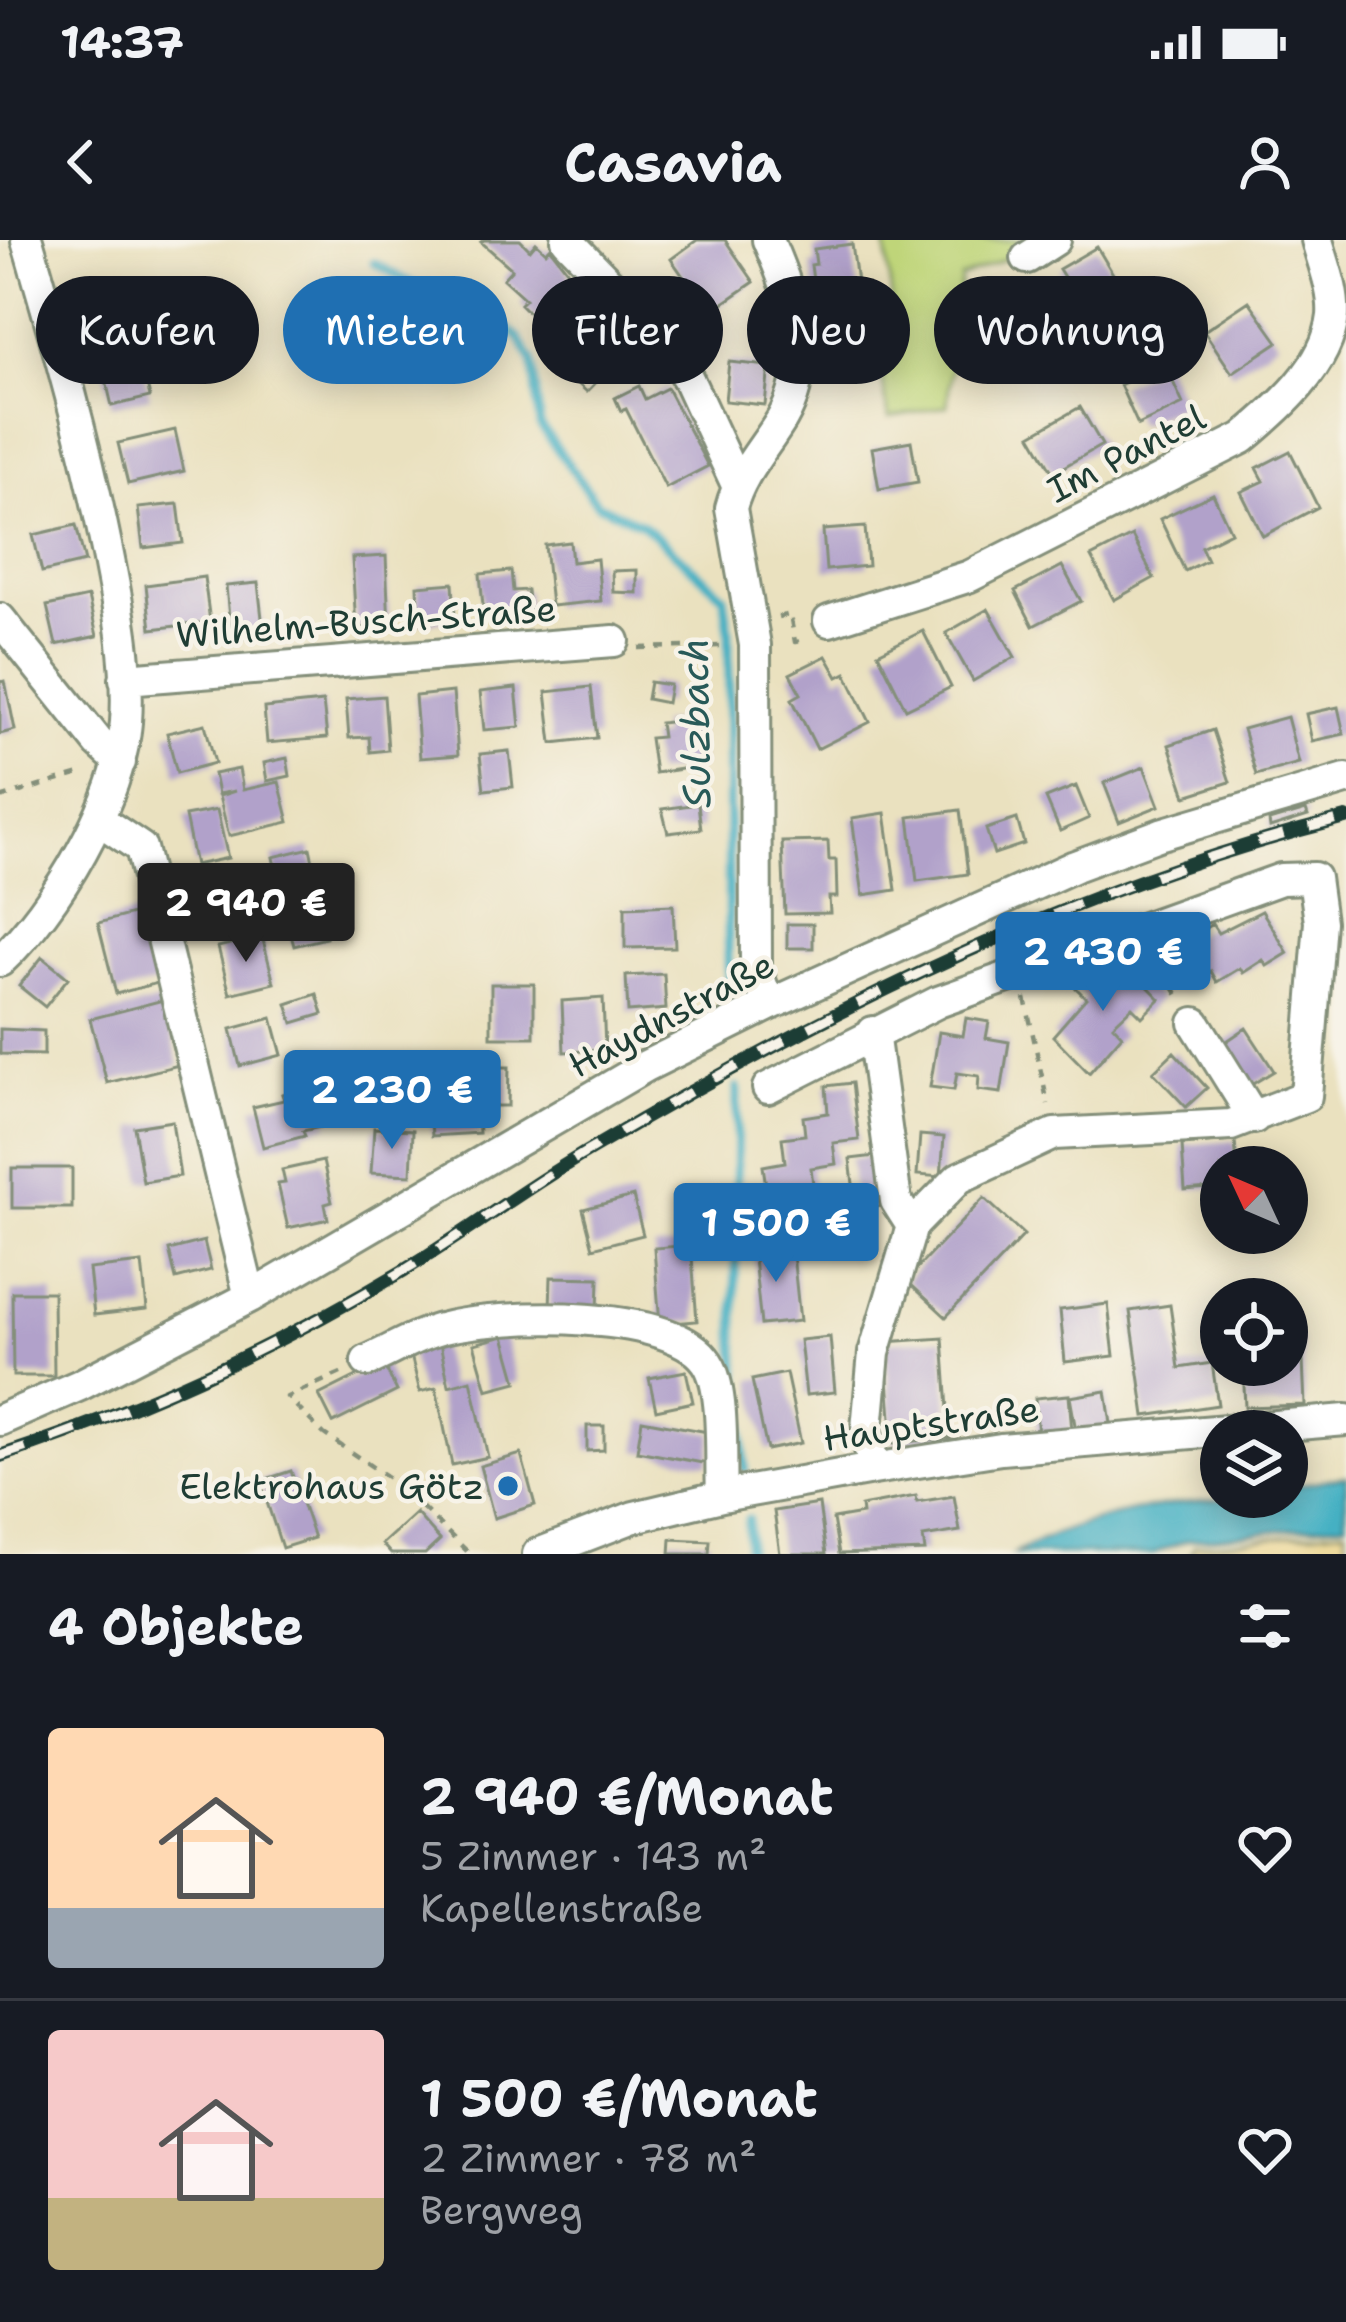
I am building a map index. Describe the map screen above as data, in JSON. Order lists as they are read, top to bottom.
{
  "streets": {
    "street": [
      "Im Pantel",
      "Wilhelm-Busch-Straße",
      "Haydnstraße",
      "Hauptstraße"
    ]
  },
  "water": ["Sulzbach"],
  "places": ["Elektrohaus Götz"],
  "north": "top left",
  "page": {
    "status": "14:37",
    "header": "Casavia",
    "chip": [
      "Kaufen",
      "Mieten",
      "Filter",
      "Neu",
      "Wohnung"
    ],
    "price": [
      "2 940 €",
      "2 430 €",
      "2 230 €",
      "1 500 €"
    ],
    "heading": "4 Objekte",
    "list": [
      {
        "name": "2 940 €/Monat",
        "note": "5 Zimmer · 143 m² · Kapellenstraße"
      },
      {
        "name": "1 500 €/Monat",
        "note": "2 Zimmer · 78 m² · Bergweg"
      }
    ]
  }
}
